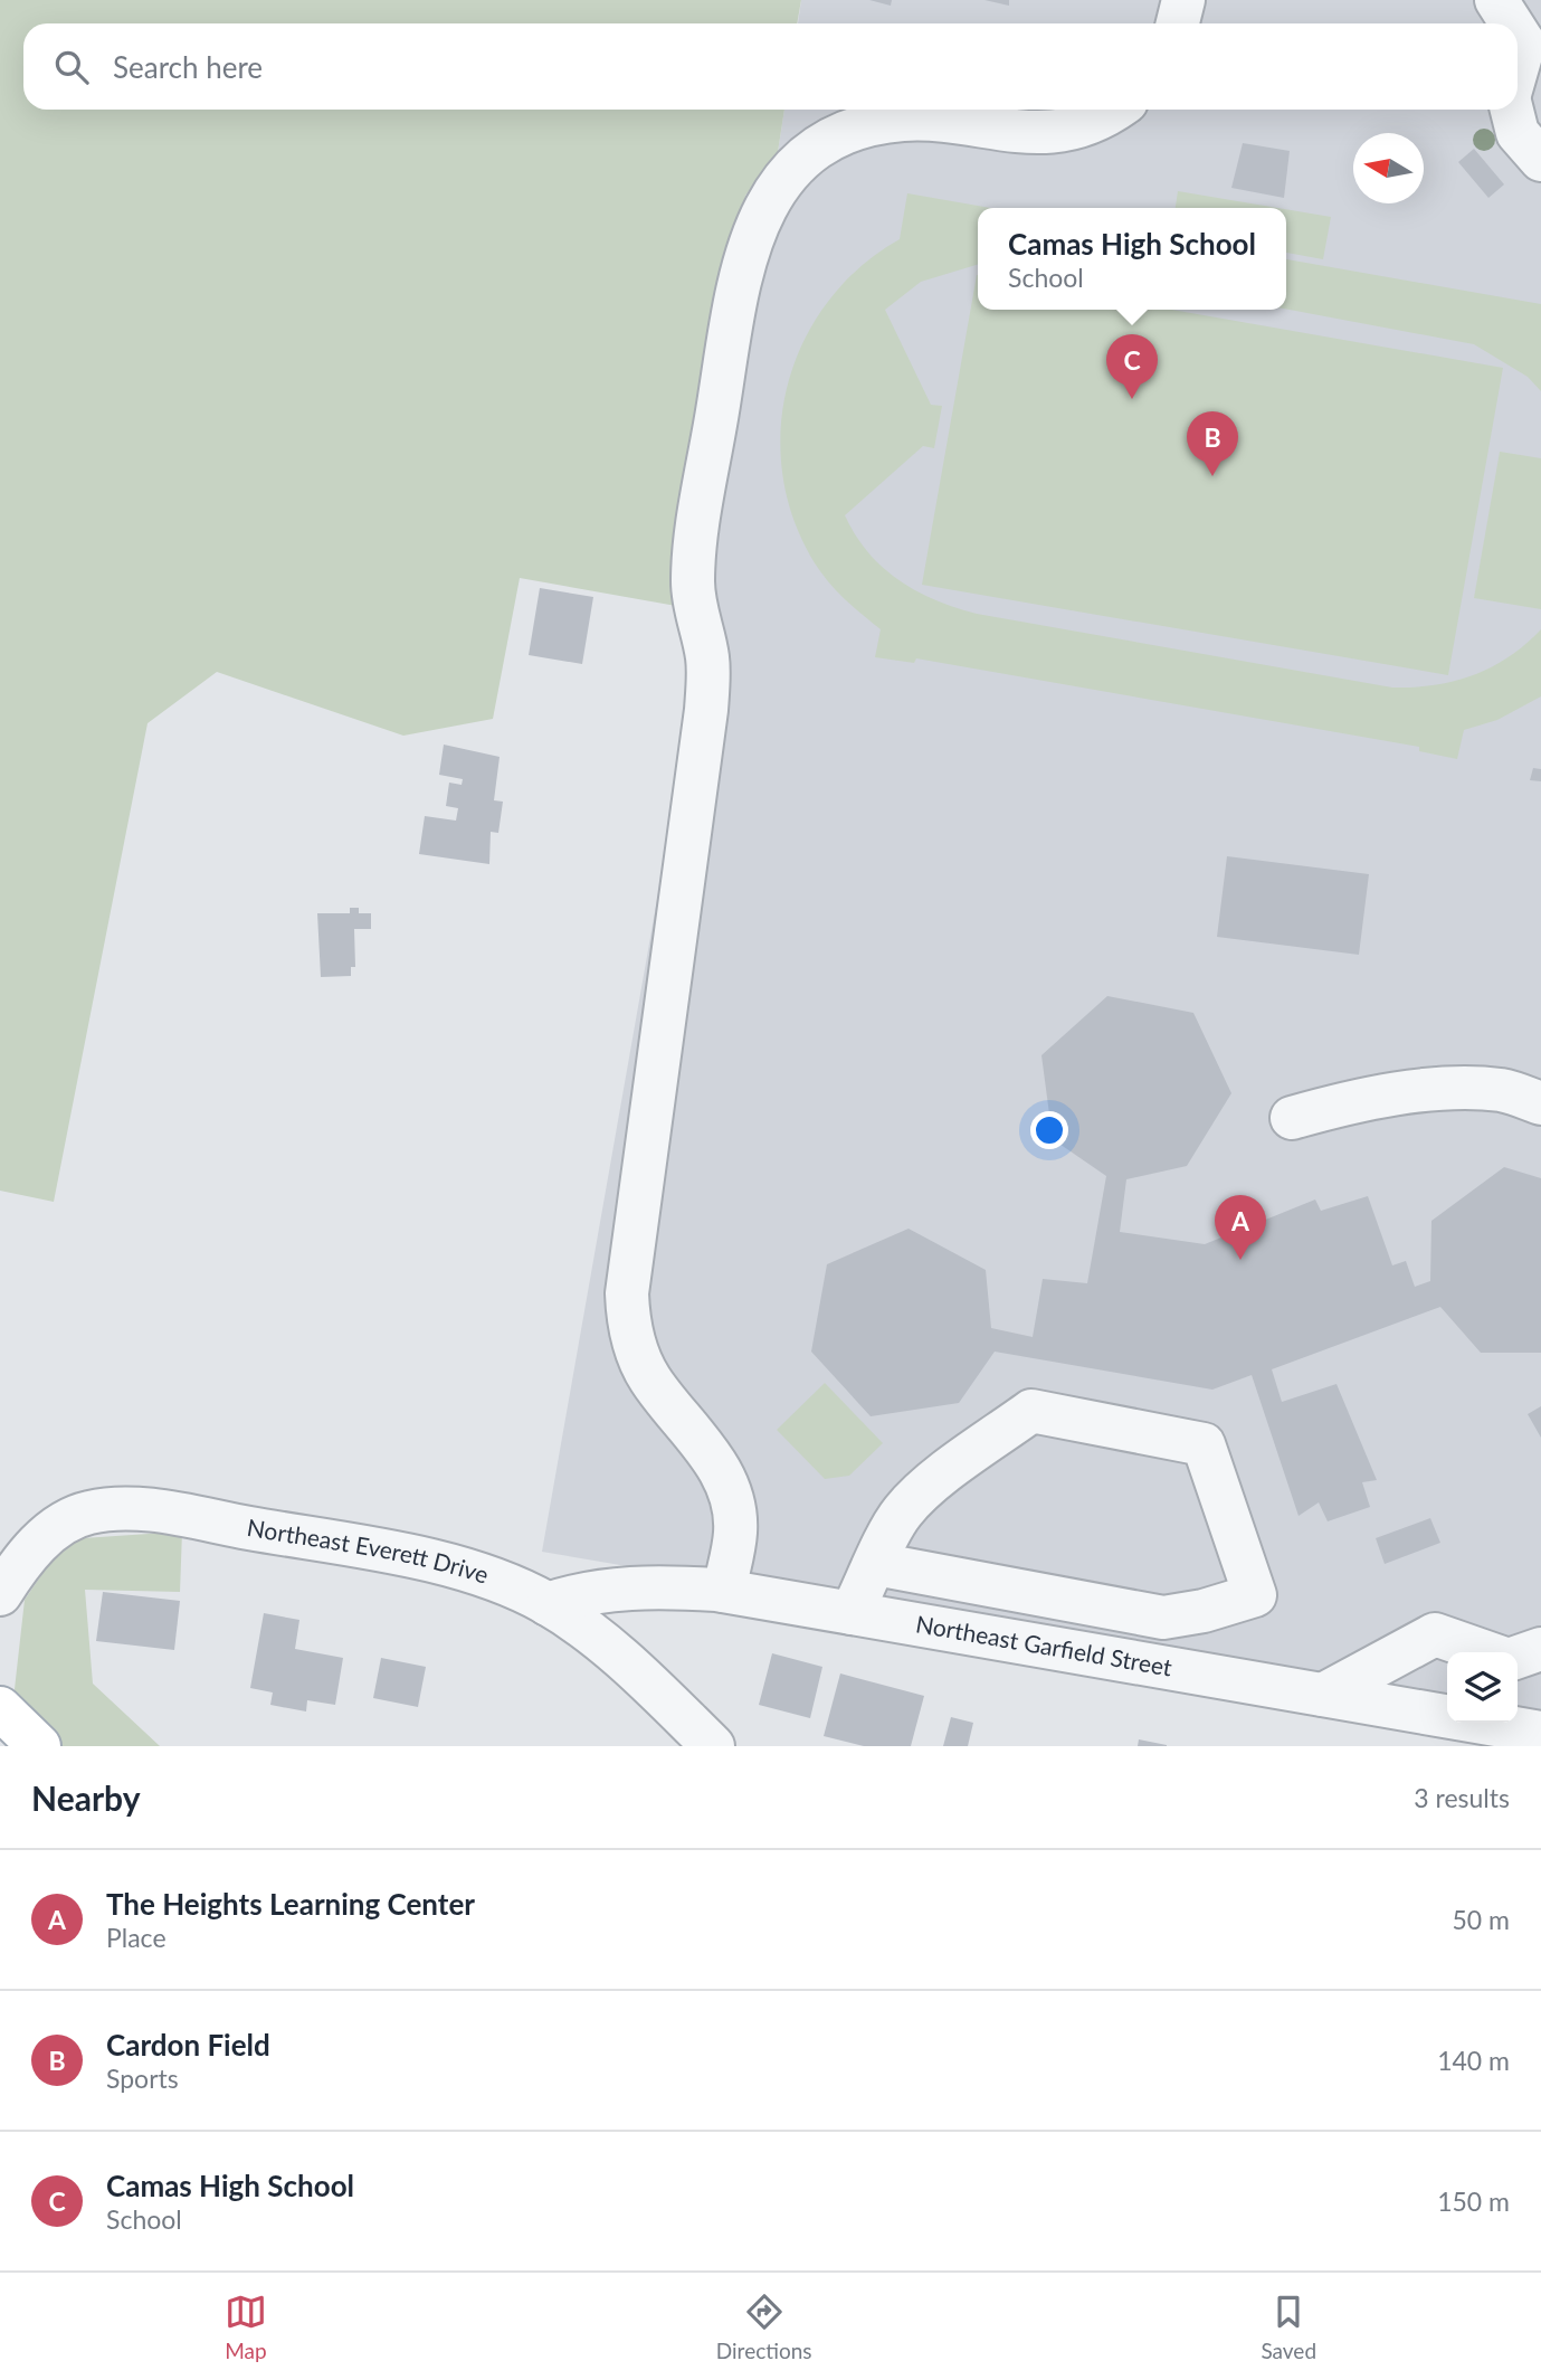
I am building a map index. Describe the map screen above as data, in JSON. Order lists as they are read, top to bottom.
{
  "streets": {
    "street": ["Northeast Everett Drive", "Northeast Garfield Street"]
  },
  "crossings": [
    ["Northeast Everett Drive", "Northeast Garfield Street"]
  ],
  "north": "left",
  "page": {
    "search": "Search here",
    "popup": ["Camas High School", "School"],
    "pins": ["C", "B", "A"],
    "heading": ["Nearby", "3 results"],
    "list": [
      {
        "mark": "A",
        "name": "The Heights Learning Center",
        "note": "Place",
        "value": "50 m"
      },
      {
        "mark": "B",
        "name": "Cardon Field",
        "note": "Sports",
        "value": "140 m"
      },
      {
        "mark": "C",
        "name": "Camas High School",
        "note": "School",
        "value": "150 m"
      }
    ],
    "nav": ["Map", "Directions", "Saved"]
  }
}
